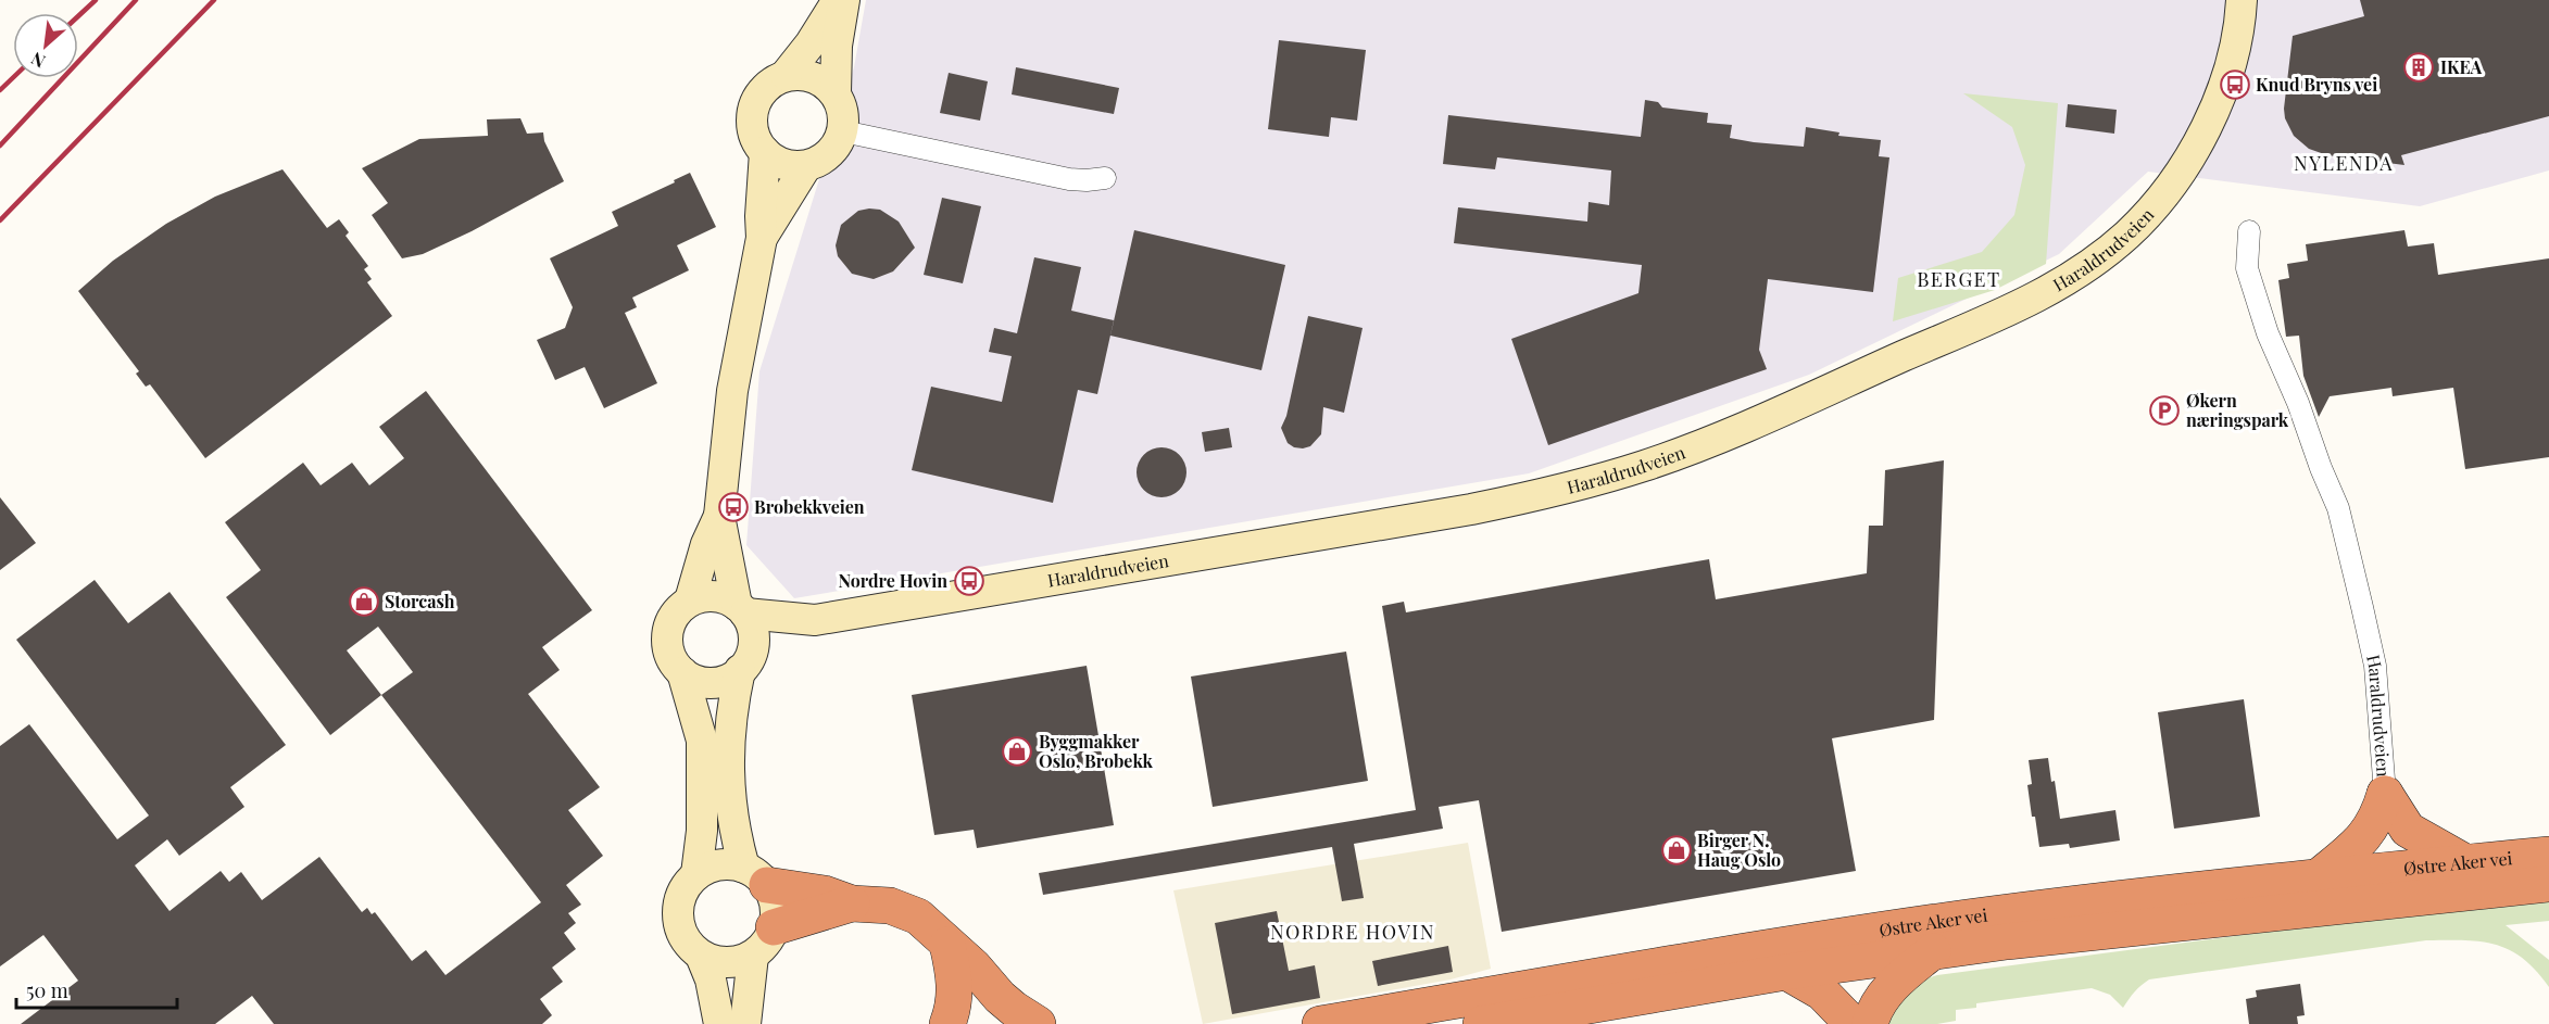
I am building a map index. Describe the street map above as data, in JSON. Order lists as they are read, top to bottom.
{
  "streets": {
    "highway": ["Østre Aker vei"],
    "street": ["Haraldrudveien"]
  },
  "districts": ["NYLENDA", "BERGET", "NORDRE HOVIN"],
  "places": {
    "building": ["IKEA"],
    "bus stop": ["Knud Bryns vei", "Brobekkveien", "Nordre Hovin"],
    "parking": ["Økern næringspark"],
    "shop": ["Storcash", "Byggmakker Oslo, Brobekk", "Birger N. Haug Oslo"]
  },
  "scale_bar": "50 m",
  "north": "bottom left"
}
